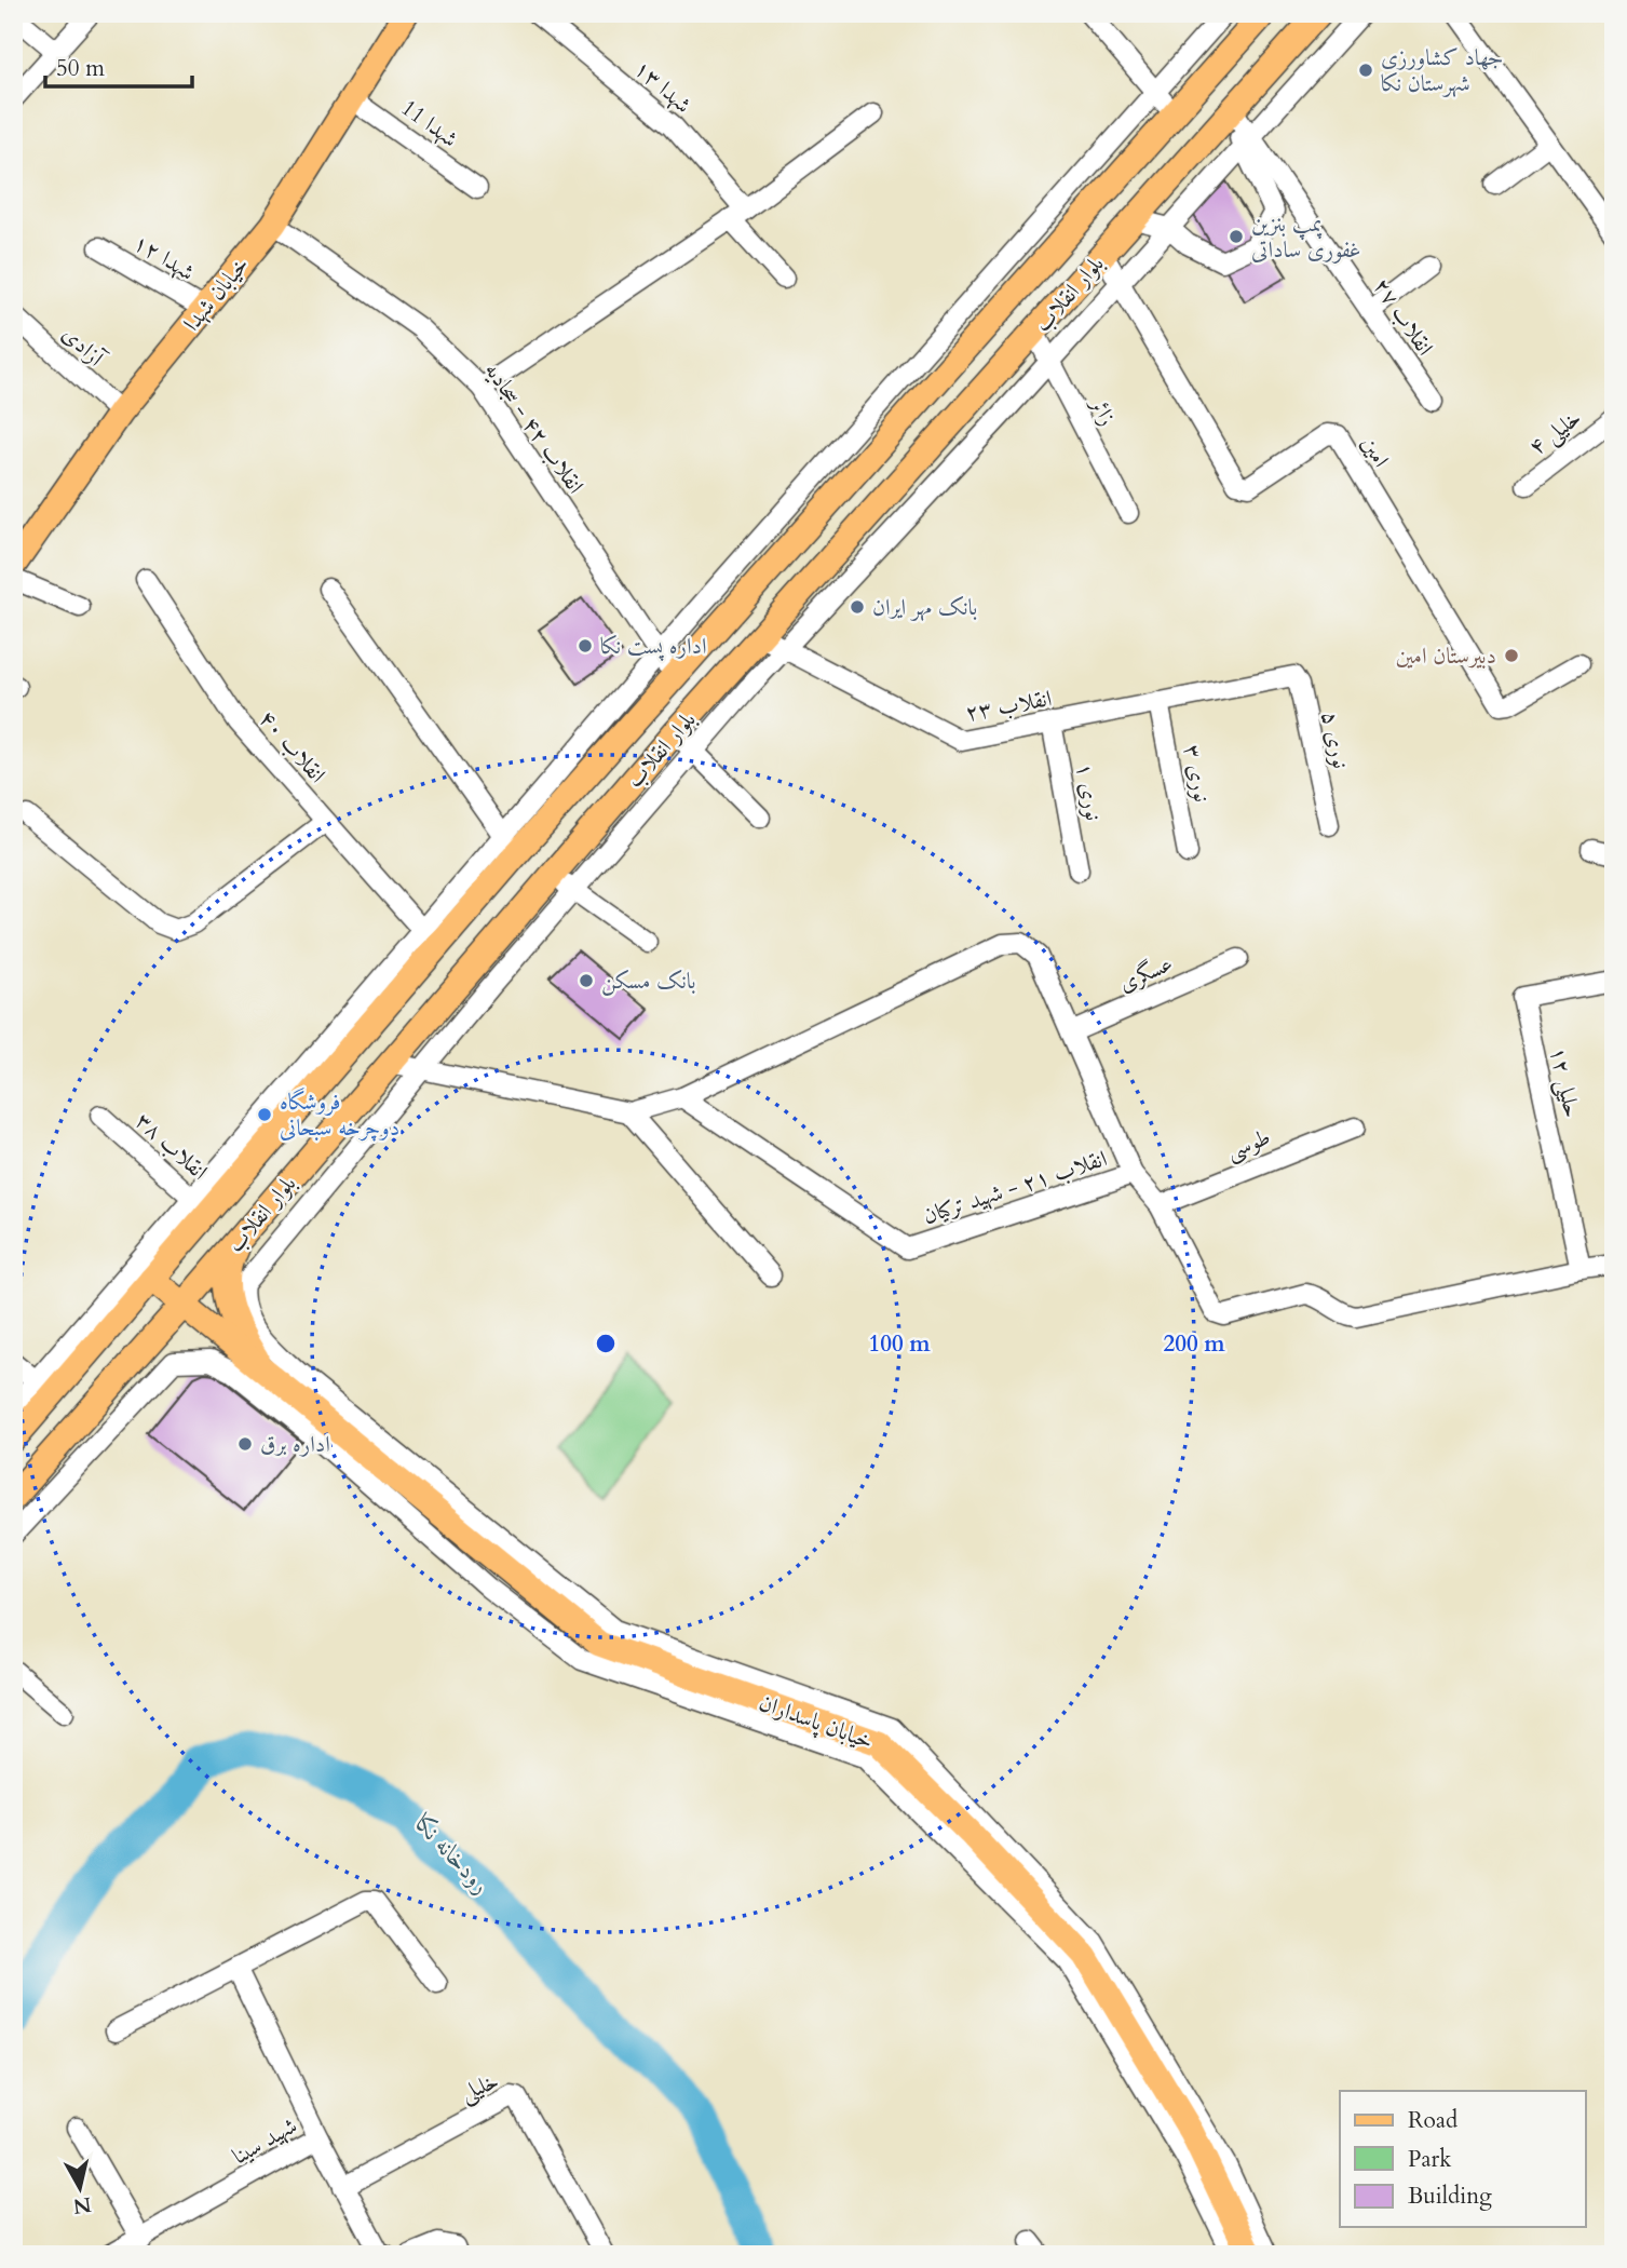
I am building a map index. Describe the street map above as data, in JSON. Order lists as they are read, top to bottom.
{
  "streets": {
    "main road": ["خیابان شهدا", "بلوار انقلاب", "خیابان پاسداران"],
    "street": [
      "شهدا ۱۳",
      "شهدا 11",
      "شهدا ۱۲",
      "انقلاب ۲۷",
      "آزادی",
      "زائر",
      "انقلاب ۴۲ - سجادیه",
      "خلیلی ۴",
      "امین",
      "انقلاب ۲۳",
      "نوری ۵",
      "انقلاب ۴۰",
      "نوری ۳",
      "نوری ۱",
      "عسگری",
      "حلیلی ۱۲",
      "طوسی",
      "انقلاب ۳۸",
      "انقلاب ۲۱ - شهید ترکیان",
      "خلیلی",
      "شهید سینا"
    ]
  },
  "crossings": [
    ["شهدا 11", "خیابان شهدا"],
    ["شهدا ۱۲", "خیابان شهدا"],
    ["خیابان شهدا", "آزادی"],
    ["خیابان شهدا", "انقلاب ۴۲ - سجادیه"],
    ["بلوار انقلاب", "انقلاب ۲۷"],
    ["بلوار انقلاب", "زائر"],
    ["بلوار انقلاب", "انقلاب ۴۲ - سجادیه"],
    ["بلوار انقلاب", "امین"],
    ["بلوار انقلاب", "انقلاب ۲۳"],
    ["بلوار انقلاب", "انقلاب ۳۸"],
    ["بلوار انقلاب", "خیابان پاسداران"],
    ["انقلاب ۲۳", "نوری ۵"],
    ["انقلاب ۲۳", "نوری ۳"],
    ["انقلاب ۲۳", "نوری ۱"],
    ["حلیلی ۱۲", "انقلاب ۲۱ - شهید ترکیان"],
    ["طوسی", "انقلاب ۲۱ - شهید ترکیان"]
  ],
  "water": ["رودخانه نکا"],
  "places": [
    "جهاد کشاورزی شهرستان نکا",
    "پمپ بنزین غفوری ساداتی",
    "بانک مهر ایران",
    "اداره پست نکا",
    "دبیرستان امین",
    "بانک مسکن",
    "فروشگاه دوچرخه سبحانی",
    "اداره برق"
  ],
  "legend": ["Road", "Park", "Building"],
  "scale_bar": "50 m",
  "north": "bottom",
  "rings": ["100 m", "200 m"]
}
